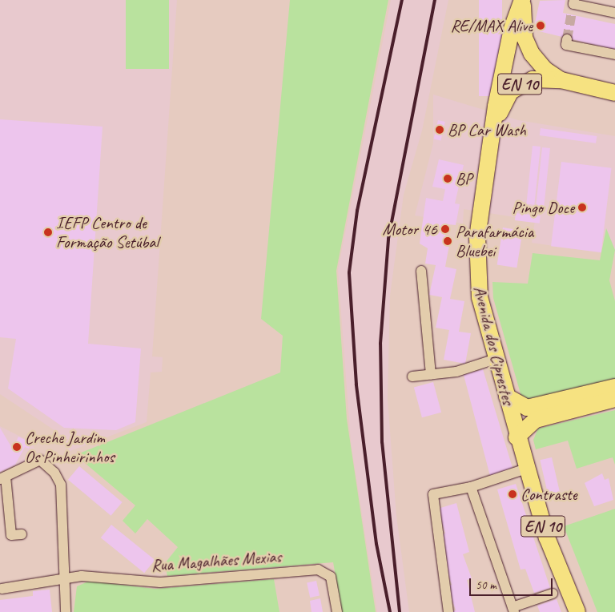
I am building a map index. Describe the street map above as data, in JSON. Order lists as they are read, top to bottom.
{
  "streets": {
    "main road": ["EN 10", "Avenida dos Ciprestes"],
    "street": ["Rua Magalhães Mexias"]
  },
  "crossings": [
    ["EN 10", "Avenida dos Ciprestes"]
  ],
  "places": [
    "RE/MAX Alive",
    "BP Car Wash",
    "BP",
    "Pingo Doce",
    "Motor 46",
    "IEFP Centro de Formação Setúbal",
    "Parafarmácia Bluebei",
    "Creche Jardim Os Pinheirinhos",
    "Contraste"
  ],
  "scale_bar": "50 m"
}
